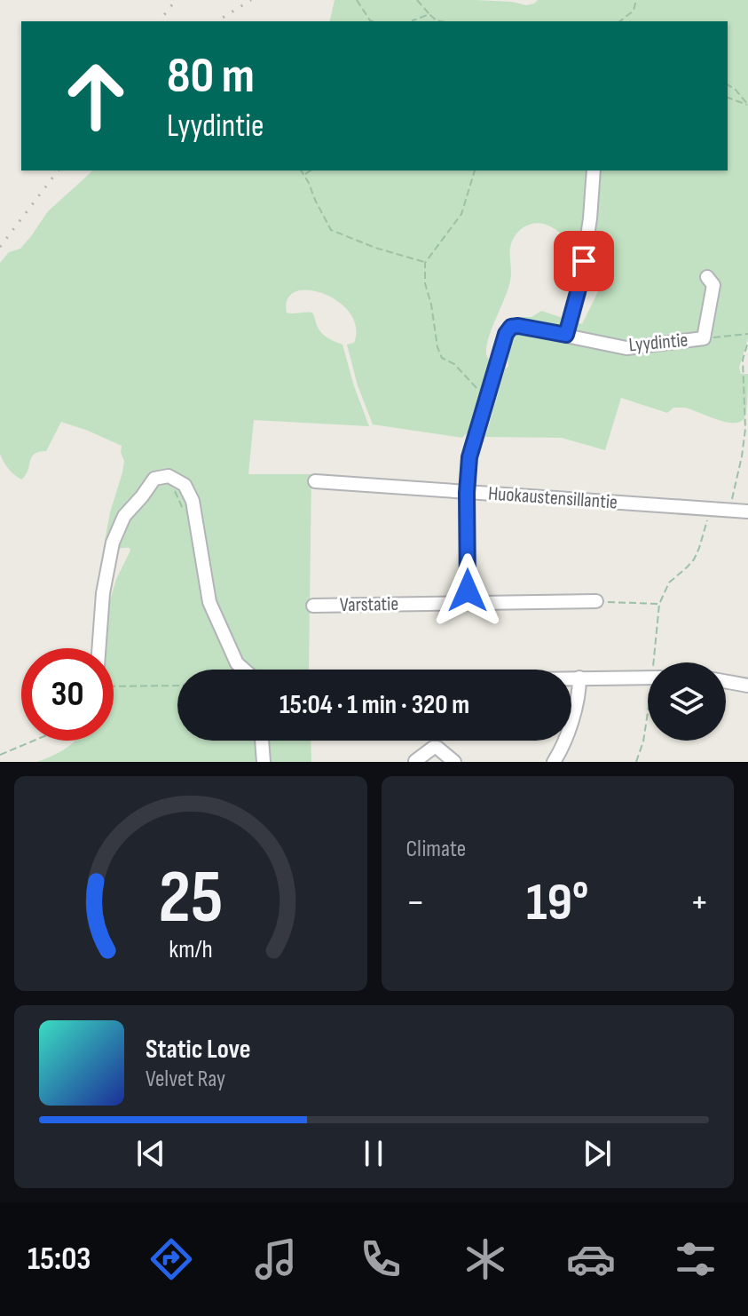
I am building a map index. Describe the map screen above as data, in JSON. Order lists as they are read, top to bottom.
{
  "streets": {
    "street": ["Lyydintie", "Huokaustensillantie", "Varstatie"]
  },
  "crossings": [
    ["Lyydintie", "Huokaustensillantie"]
  ],
  "page": {
    "turn": ["80 m", "Lyydintie"],
    "limit": "30",
    "trip": "15:04 · 1 min · 320 m",
    "tile": "Climate",
    "heat": ["−", "19°", "+"],
    "song": ["Static Love", "Velvet Ray"],
    "tabs": "15:03",
    "gauge": ["25", "km/h"]
  }
}
